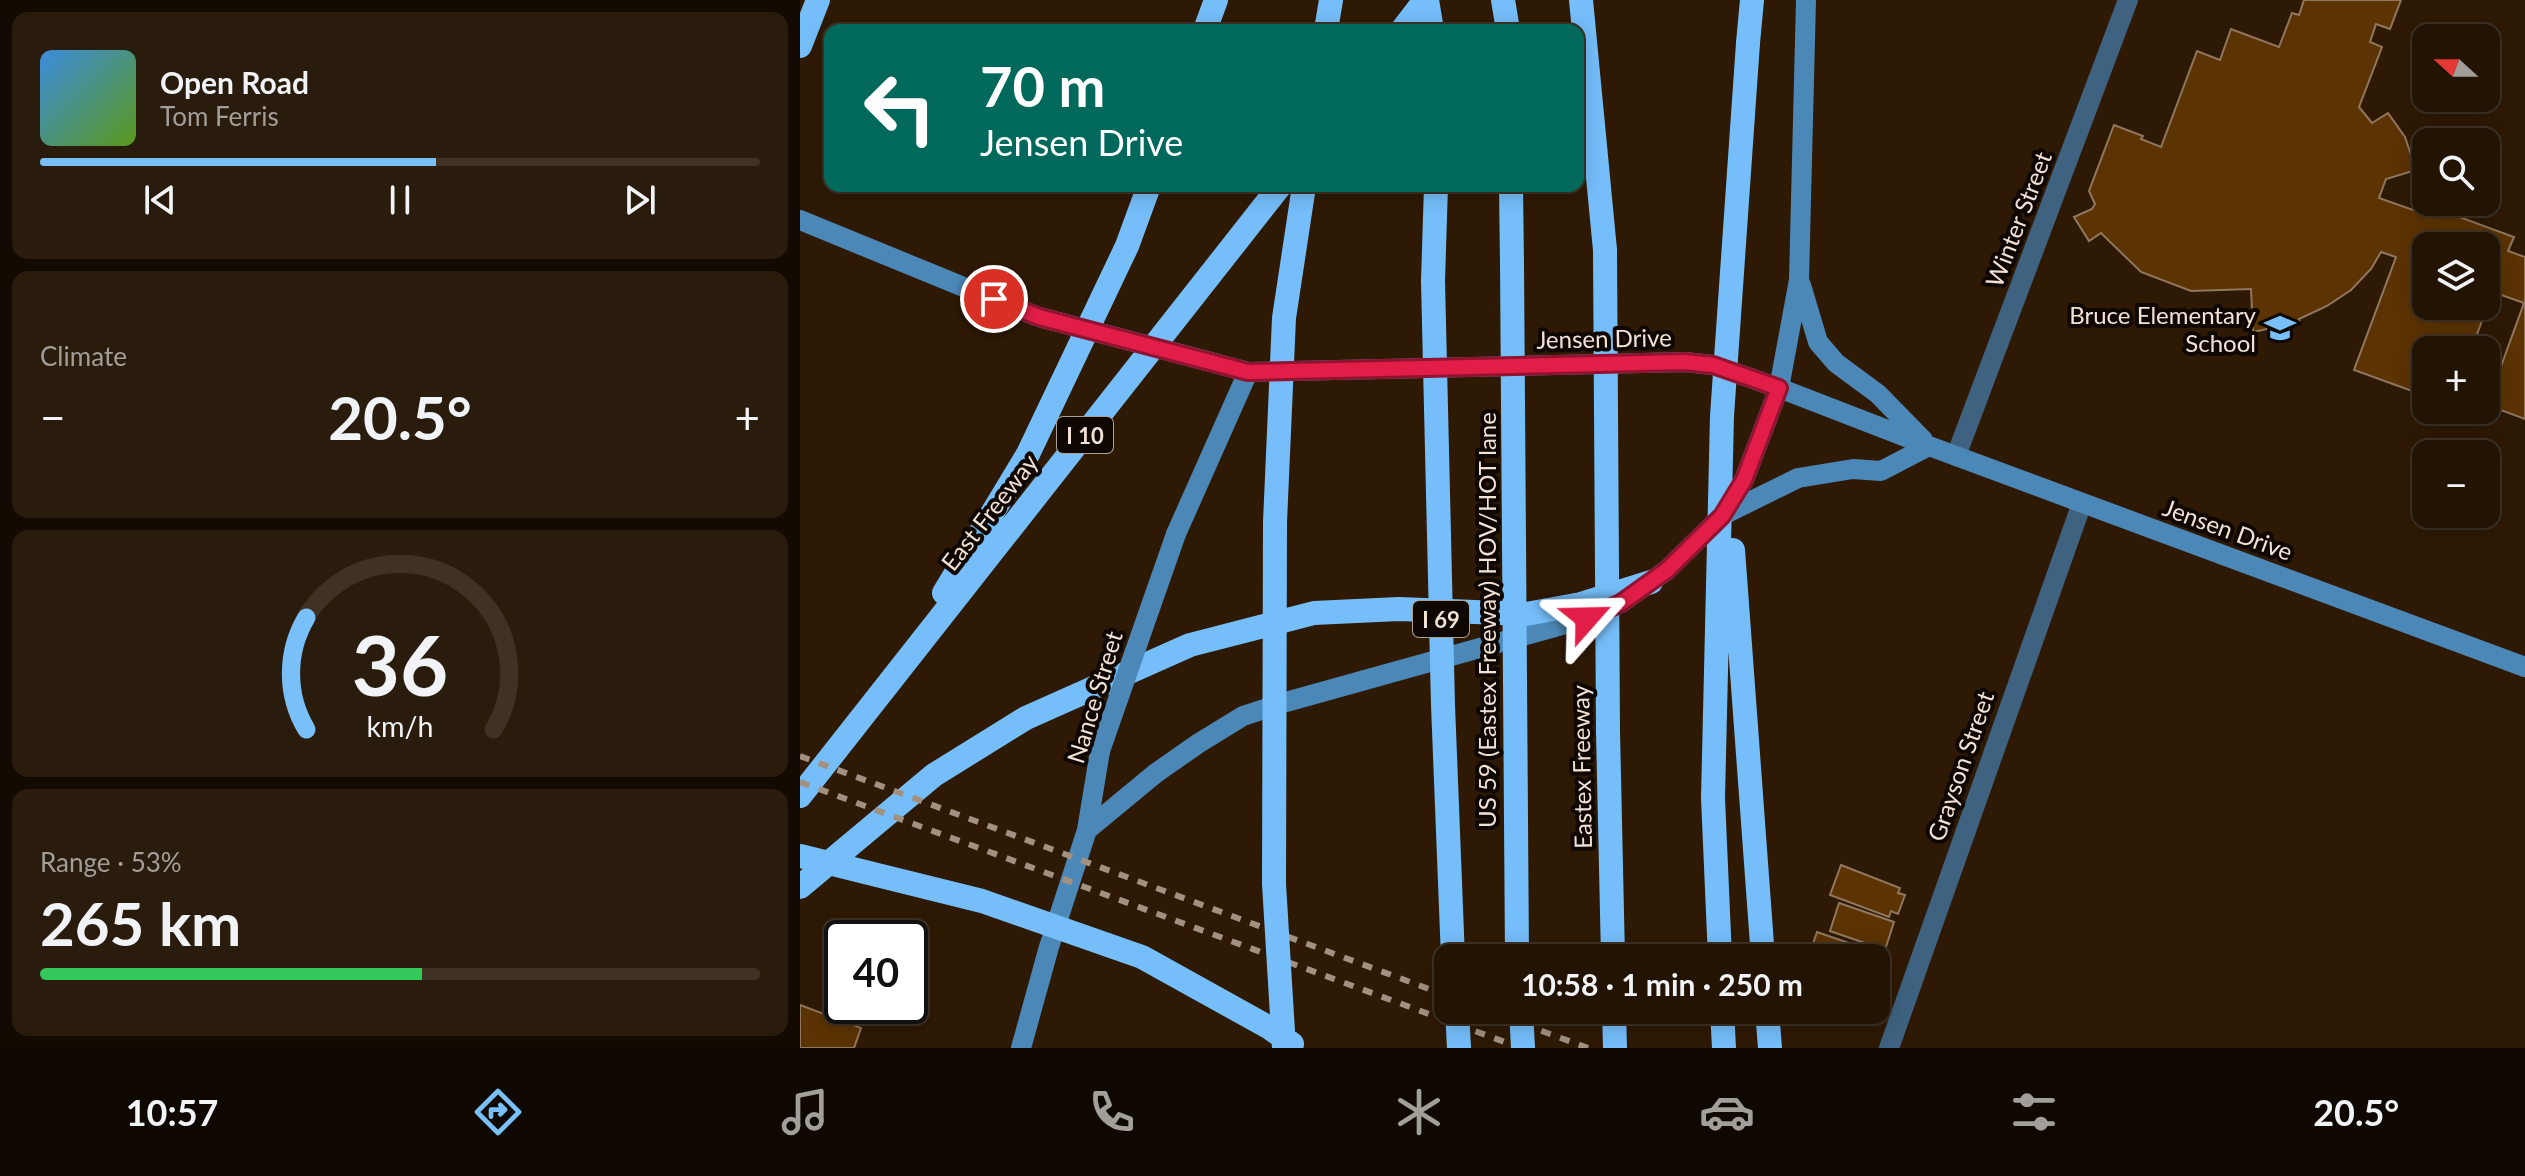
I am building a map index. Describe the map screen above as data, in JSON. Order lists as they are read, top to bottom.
{
  "streets": {
    "highway": [
      "I 10",
      "East Freeway",
      "I 69",
      "US 59 (Eastex Freeway) HOV/HOT lane",
      "Eastex Freeway"
    ],
    "main road": ["Jensen Drive", "Nance Street"],
    "street": ["Winter Street", "Grayson Street"]
  },
  "crossings": [
    ["Winter Street", "Jensen Drive"],
    ["Jensen Drive", "Nance Street"],
    ["Jensen Drive", "Grayson Street"]
  ],
  "places": {
    "school or university": ["Bruce Elementary School"]
  },
  "north": "left",
  "page": {
    "map_buttons": ["+", "−"],
    "turn": ["70 m", "Jensen Drive"],
    "song": ["Open Road", "Tom Ferris"],
    "tile": [
      "Climate",
      ["Range · 53%", "265 km"]
    ],
    "heat": ["−", "20.5°", "+"],
    "limit": "40",
    "trip": "10:58 · 1 min · 250 m",
    "tabs": ["10:57", "20.5°"],
    "gauge": ["36", "km/h"]
  }
}
